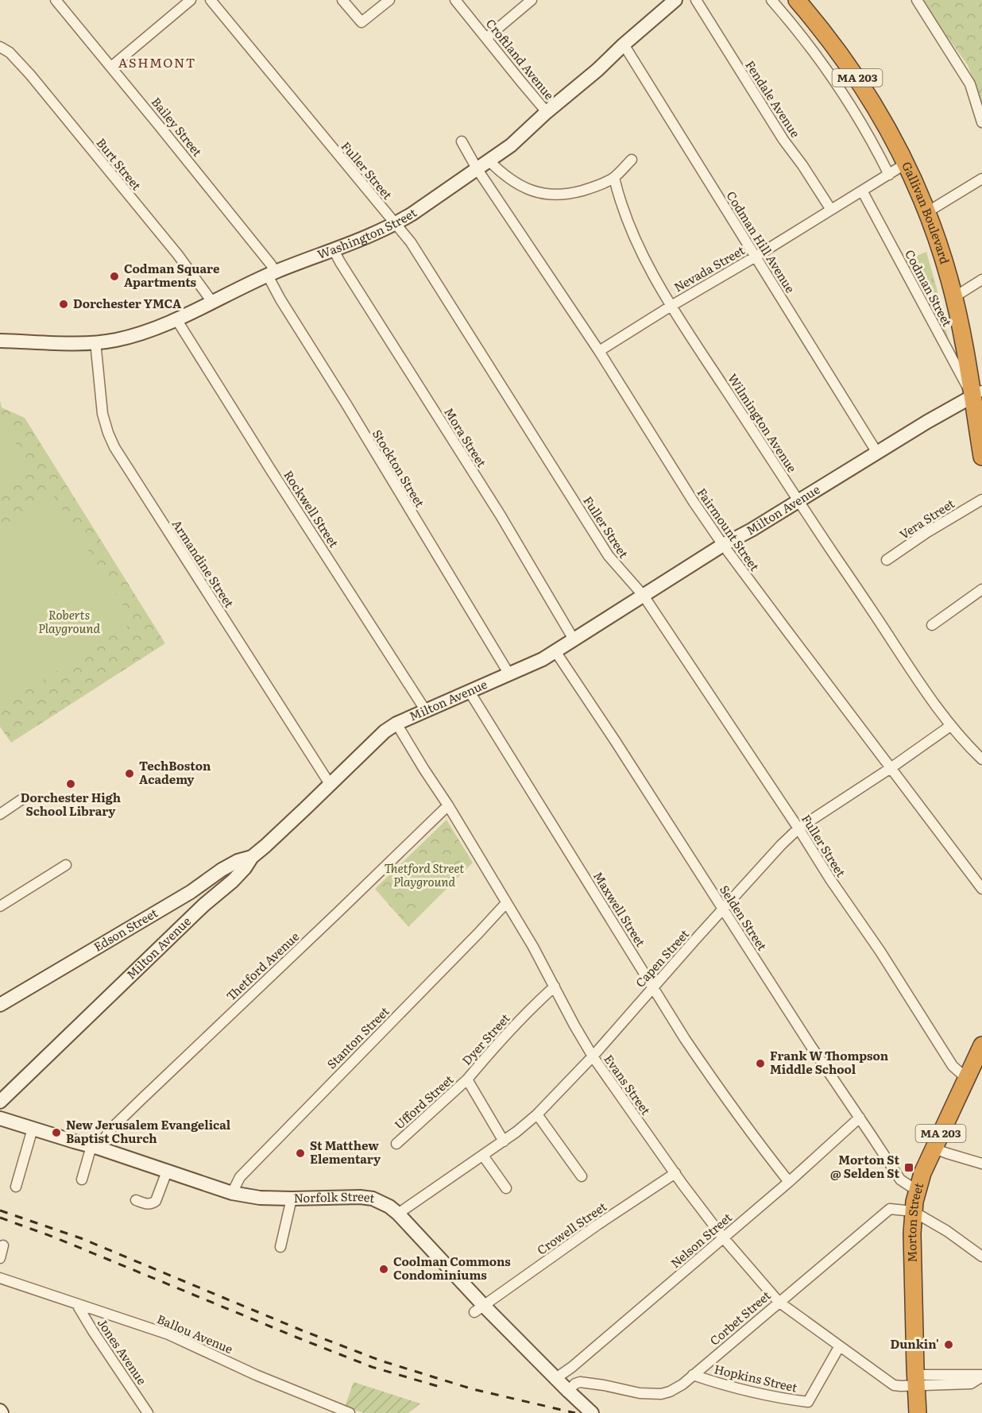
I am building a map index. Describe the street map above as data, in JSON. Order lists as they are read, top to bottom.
{
  "streets": {
    "highway": ["MA 203", "Gallivan Boulevard", "Morton Street"],
    "street": [
      "Croftland Avenue",
      "Fendale Avenue",
      "Bailey Street",
      "Burt Street",
      "Fuller Street",
      "Washington Street",
      "Codman Hill Avenue",
      "Nevada Street",
      "Codman Street",
      "Wilmington Avenue",
      "Mora Street",
      "Stockton Street",
      "Rockwell Street",
      "Milton Avenue",
      "Vera Street",
      "Fairmount Street",
      "Armandine Street",
      "Maxwell Street",
      "Selden Street",
      "Edson Street",
      "Capen Street",
      "Thetford Avenue",
      "Stanton Street",
      "Dyer Street",
      "Evans Street",
      "Ufford Street",
      "Norfolk Street",
      "Crowell Street",
      "Nelson Street",
      "Corbet Street",
      "Ballou Avenue",
      "Jones Avenue",
      "Hopkins Street"
    ]
  },
  "crossings": [
    ["Croftland Avenue", "Washington Street"],
    ["Fendale Avenue", "Nevada Street"],
    ["Bailey Street", "Washington Street"],
    ["Bailey Street", "Stockton Street"],
    ["Burt Street", "Washington Street"],
    ["Fuller Street", "Washington Street"],
    ["Fuller Street", "Milton Avenue"],
    ["Fuller Street", "Capen Street"],
    ["Fuller Street", "Morton Street"],
    ["Gallivan Boulevard", "Nevada Street"],
    ["Gallivan Boulevard", "Codman Street"],
    ["Gallivan Boulevard", "Milton Avenue"],
    ["Washington Street", "Codman Hill Avenue"],
    ["Washington Street", "Mora Street"],
    ["Washington Street", "Stockton Street"],
    ["Washington Street", "Rockwell Street"],
    ["Washington Street", "Fairmount Street"],
    ["Washington Street", "Armandine Street"],
    ["Codman Hill Avenue", "Nevada Street"],
    ["Codman Hill Avenue", "Milton Avenue"],
    ["Nevada Street", "Codman Street"],
    ["Nevada Street", "Wilmington Avenue"],
    ["Nevada Street", "Fairmount Street"],
    ["Codman Street", "Milton Avenue"],
    ["Wilmington Avenue", "Milton Avenue"],
    ["Wilmington Avenue", "Capen Street"],
    ["Mora Street", "Milton Avenue"],
    ["Stockton Street", "Milton Avenue"],
    ["Rockwell Street", "Milton Avenue"],
    ["Milton Avenue", "Fairmount Street"],
    ["Milton Avenue", "Armandine Street"],
    ["Milton Avenue", "Maxwell Street"],
    ["Milton Avenue", "Selden Street"],
    ["Milton Avenue", "Edson Street"],
    ["Milton Avenue", "Evans Street"],
    ["Fairmount Street", "Capen Street"],
    ["Maxwell Street", "Capen Street"],
    ["Maxwell Street", "Nelson Street"],
    ["Selden Street", "Capen Street"],
    ["Selden Street", "Morton Street"],
    ["Selden Street", "Nelson Street"],
    ["Capen Street", "Dyer Street"],
    ["Capen Street", "Evans Street"],
    ["Capen Street", "Norfolk Street"],
    ["Thetford Avenue", "Evans Street"],
    ["Thetford Avenue", "Norfolk Street"],
    ["Stanton Street", "Evans Street"],
    ["Stanton Street", "Norfolk Street"],
    ["Dyer Street", "Evans Street"],
    ["Dyer Street", "Ufford Street"],
    ["Evans Street", "Morton Street"],
    ["Evans Street", "Crowell Street"],
    ["Evans Street", "Nelson Street"],
    ["Evans Street", "Corbet Street"],
    ["Evans Street", "Hopkins Street"],
    ["Norfolk Street", "Crowell Street"],
    ["Norfolk Street", "Nelson Street"],
    ["Morton Street", "Corbet Street"],
    ["Corbet Street", "Hopkins Street"],
    ["Ballou Avenue", "Jones Avenue"]
  ],
  "districts": ["ASHMONT"],
  "parks": ["Roberts Playground", "Thetford Street Playground"],
  "places": {
    "other": [
      "Codman Square Apartments",
      "Dorchester YMCA",
      "TechBoston Academy",
      "Dorchester High School Library",
      "Frank W Thompson Middle School",
      "New Jerusalem Evangelical Baptist Church",
      "St Matthew Elementary",
      "Coolman Commons Condominiums",
      "Dunkin'"
    ],
    "transit": ["Morton St @ Selden St"]
  }
}
